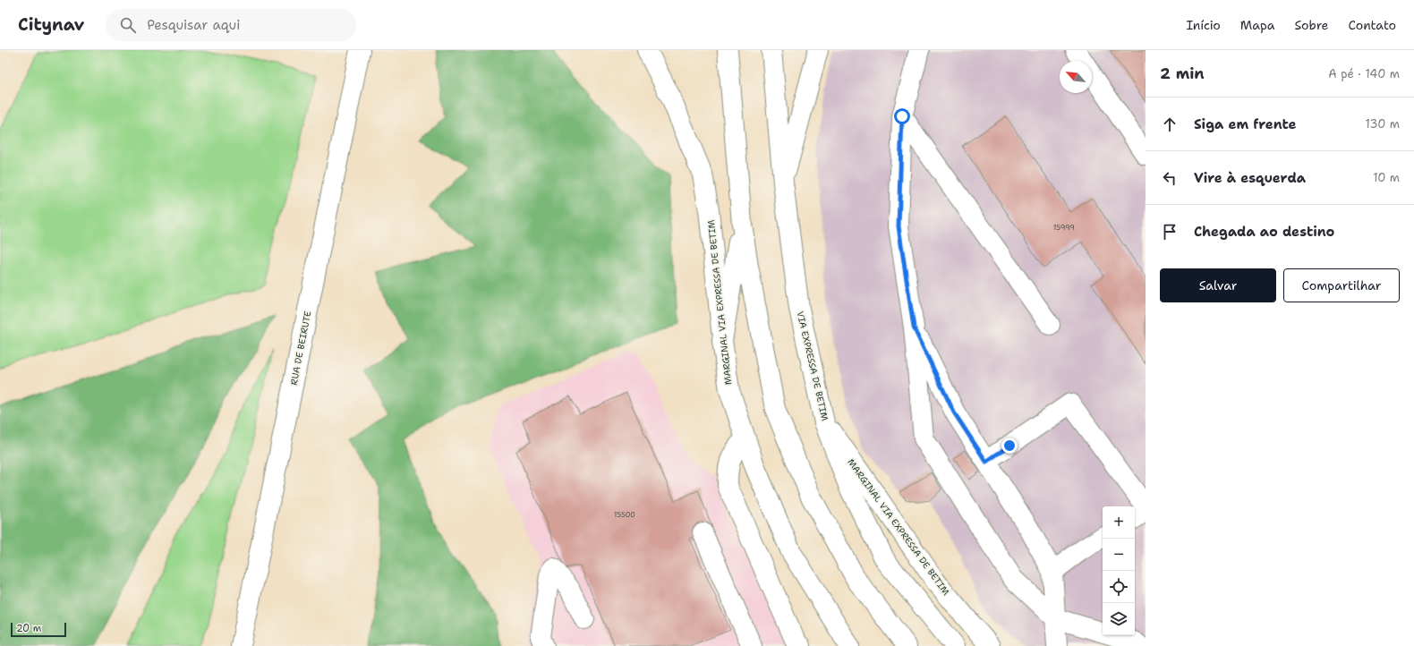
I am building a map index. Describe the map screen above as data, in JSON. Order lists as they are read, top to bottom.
{
  "streets": {
    "main road": ["MARGINAL VIA EXPRESSA DE BETIM", "RUA DE BEIRUTE", "VIA EXPRESSA DE BETIM"]
  },
  "crossings": [
    ["MARGINAL VIA EXPRESSA DE BETIM", "VIA EXPRESSA DE BETIM"]
  ],
  "house_numbers": ["15999", "15500"],
  "scale_bar": "20 m",
  "north": "top left",
  "page": {
    "header": "Citynav",
    "search": "Pesquisar aqui",
    "nav": [
      "Início",
      "Mapa",
      "Sobre",
      "Contato"
    ],
    "heading": ["2 min", "A pé · 140 m"],
    "list": [
      ["Siga em frente", "130 m"],
      ["Vire à esquerda", "10 m"],
      "Chegada ao destino"
    ],
    "buttons": ["Salvar", "Compartilhar"],
    "map_buttons": ["+", "−"],
    "scale": "20 m"
  }
}
